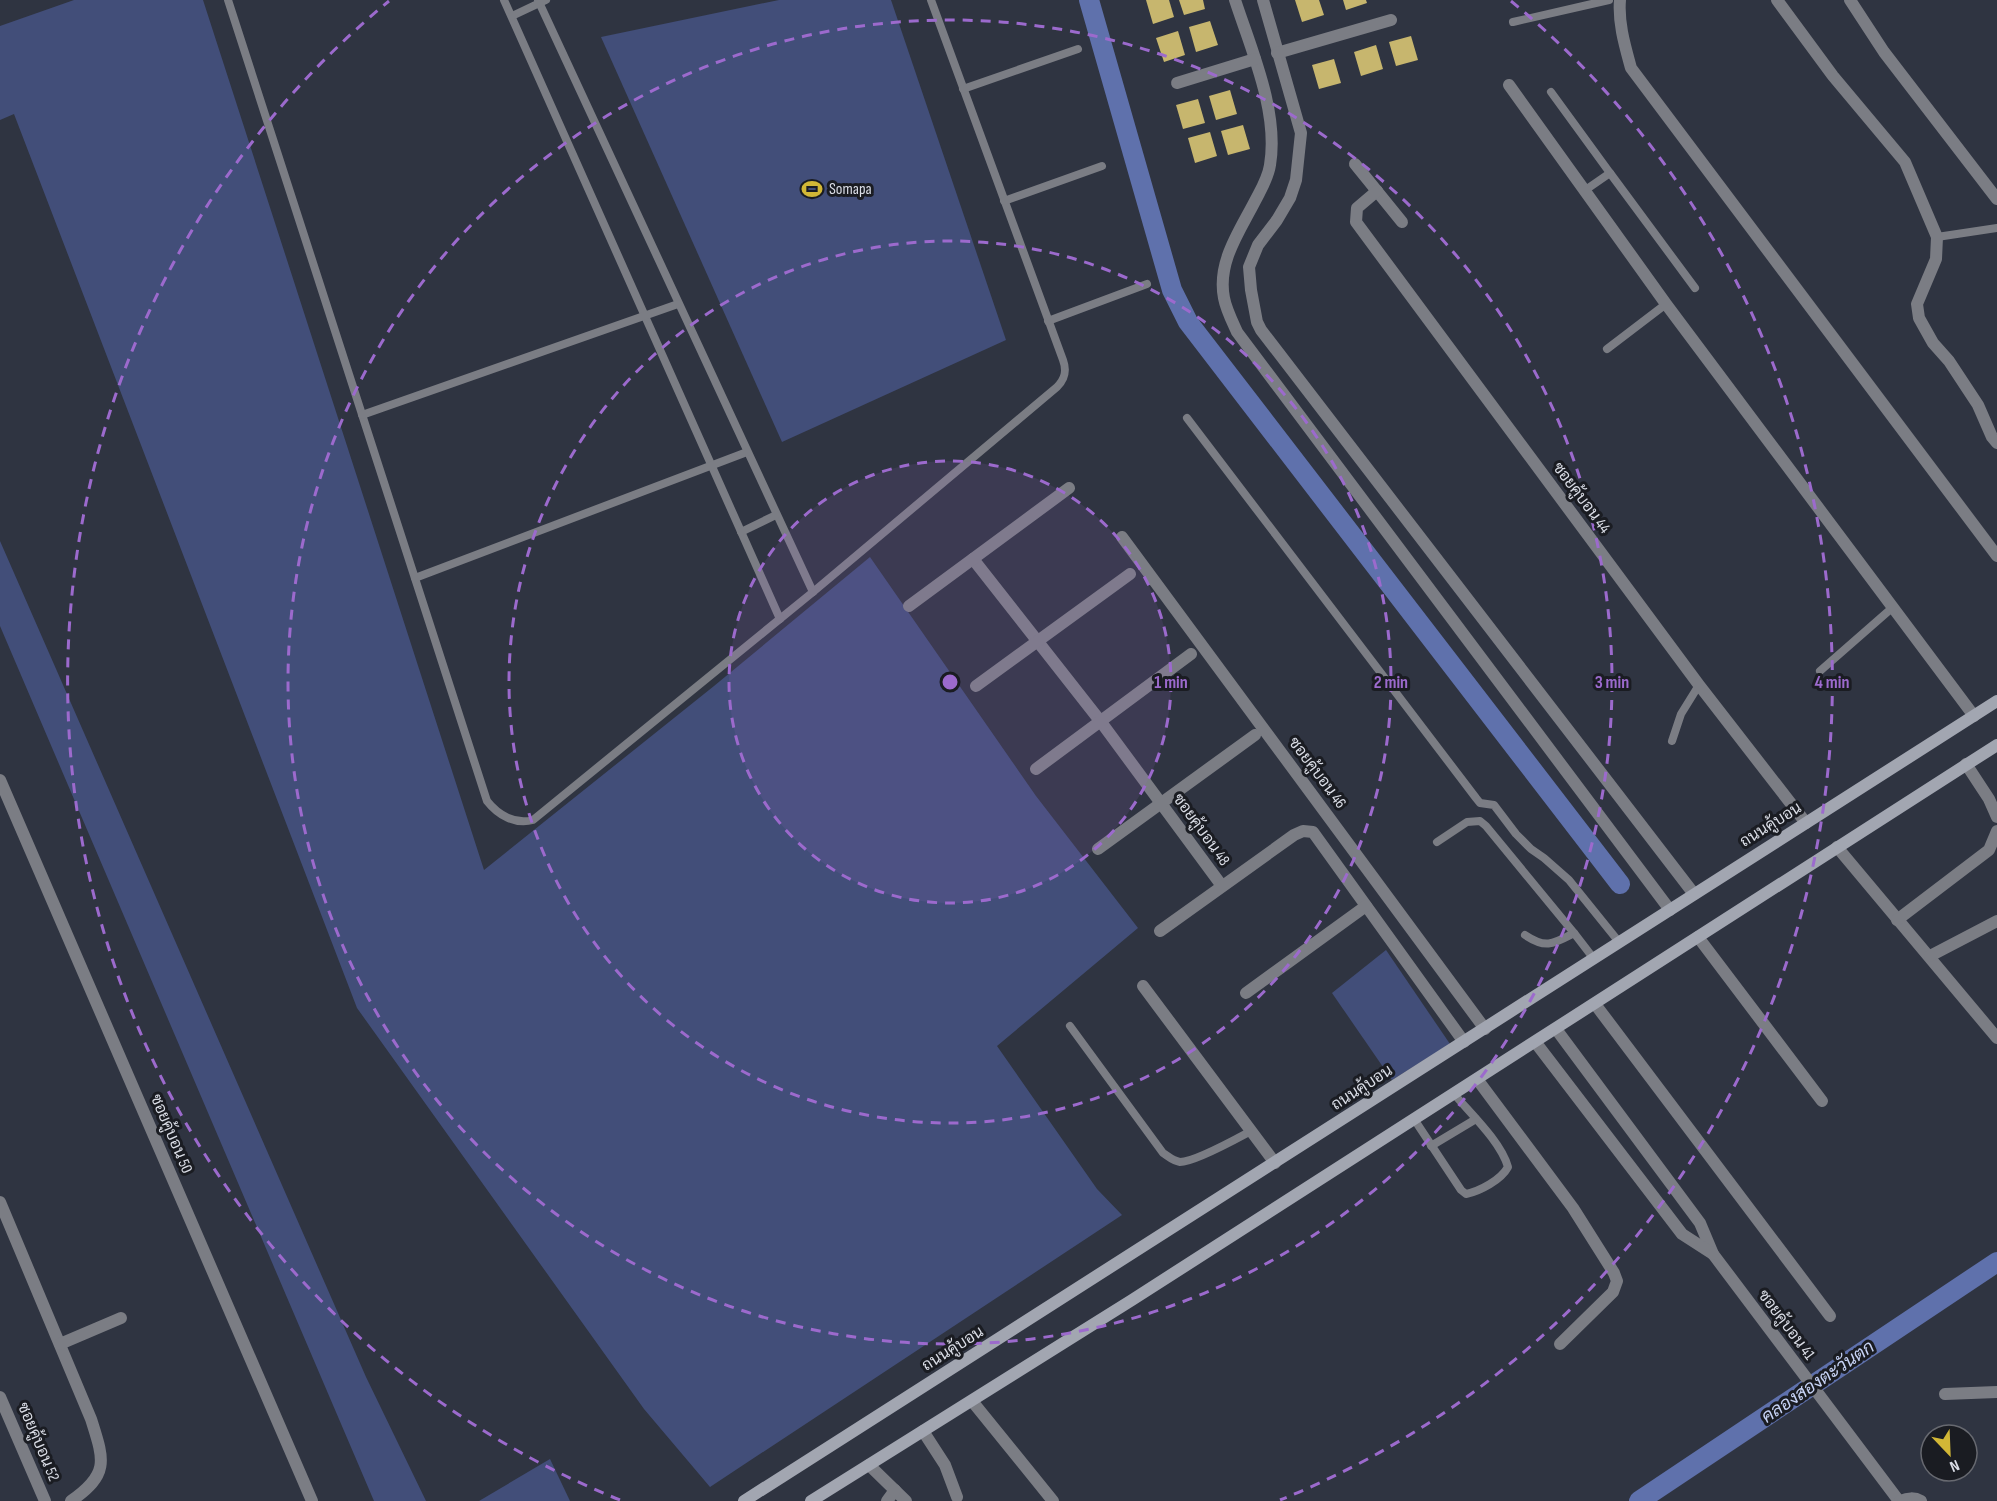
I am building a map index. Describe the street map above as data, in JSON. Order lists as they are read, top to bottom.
{
  "streets": {
    "main road": ["ถนนคู้บอน"],
    "street": [
      "ซอยคู้บอน 44",
      "ซอยคู้บอน 46",
      "ซอยคู้บอน 48",
      "ซอยคู้บอน 50",
      "ซอยคู้บอน 41",
      "ซอยคู้บอน 52"
    ]
  },
  "crossings": [
    ["ซอยคู้บอน 44", "ถนนคู้บอน"],
    ["ซอยคู้บอน 46", "ถนนคู้บอน"],
    ["ถนนคู้บอน", "ซอยคู้บอน 48"]
  ],
  "water": ["คลองสองตะวันตก"],
  "places": {
    "sports": ["Somapa"]
  },
  "north": "bottom right",
  "rings": [
    "1 min",
    "2 min",
    "3 min",
    "4 min"
  ]
}
